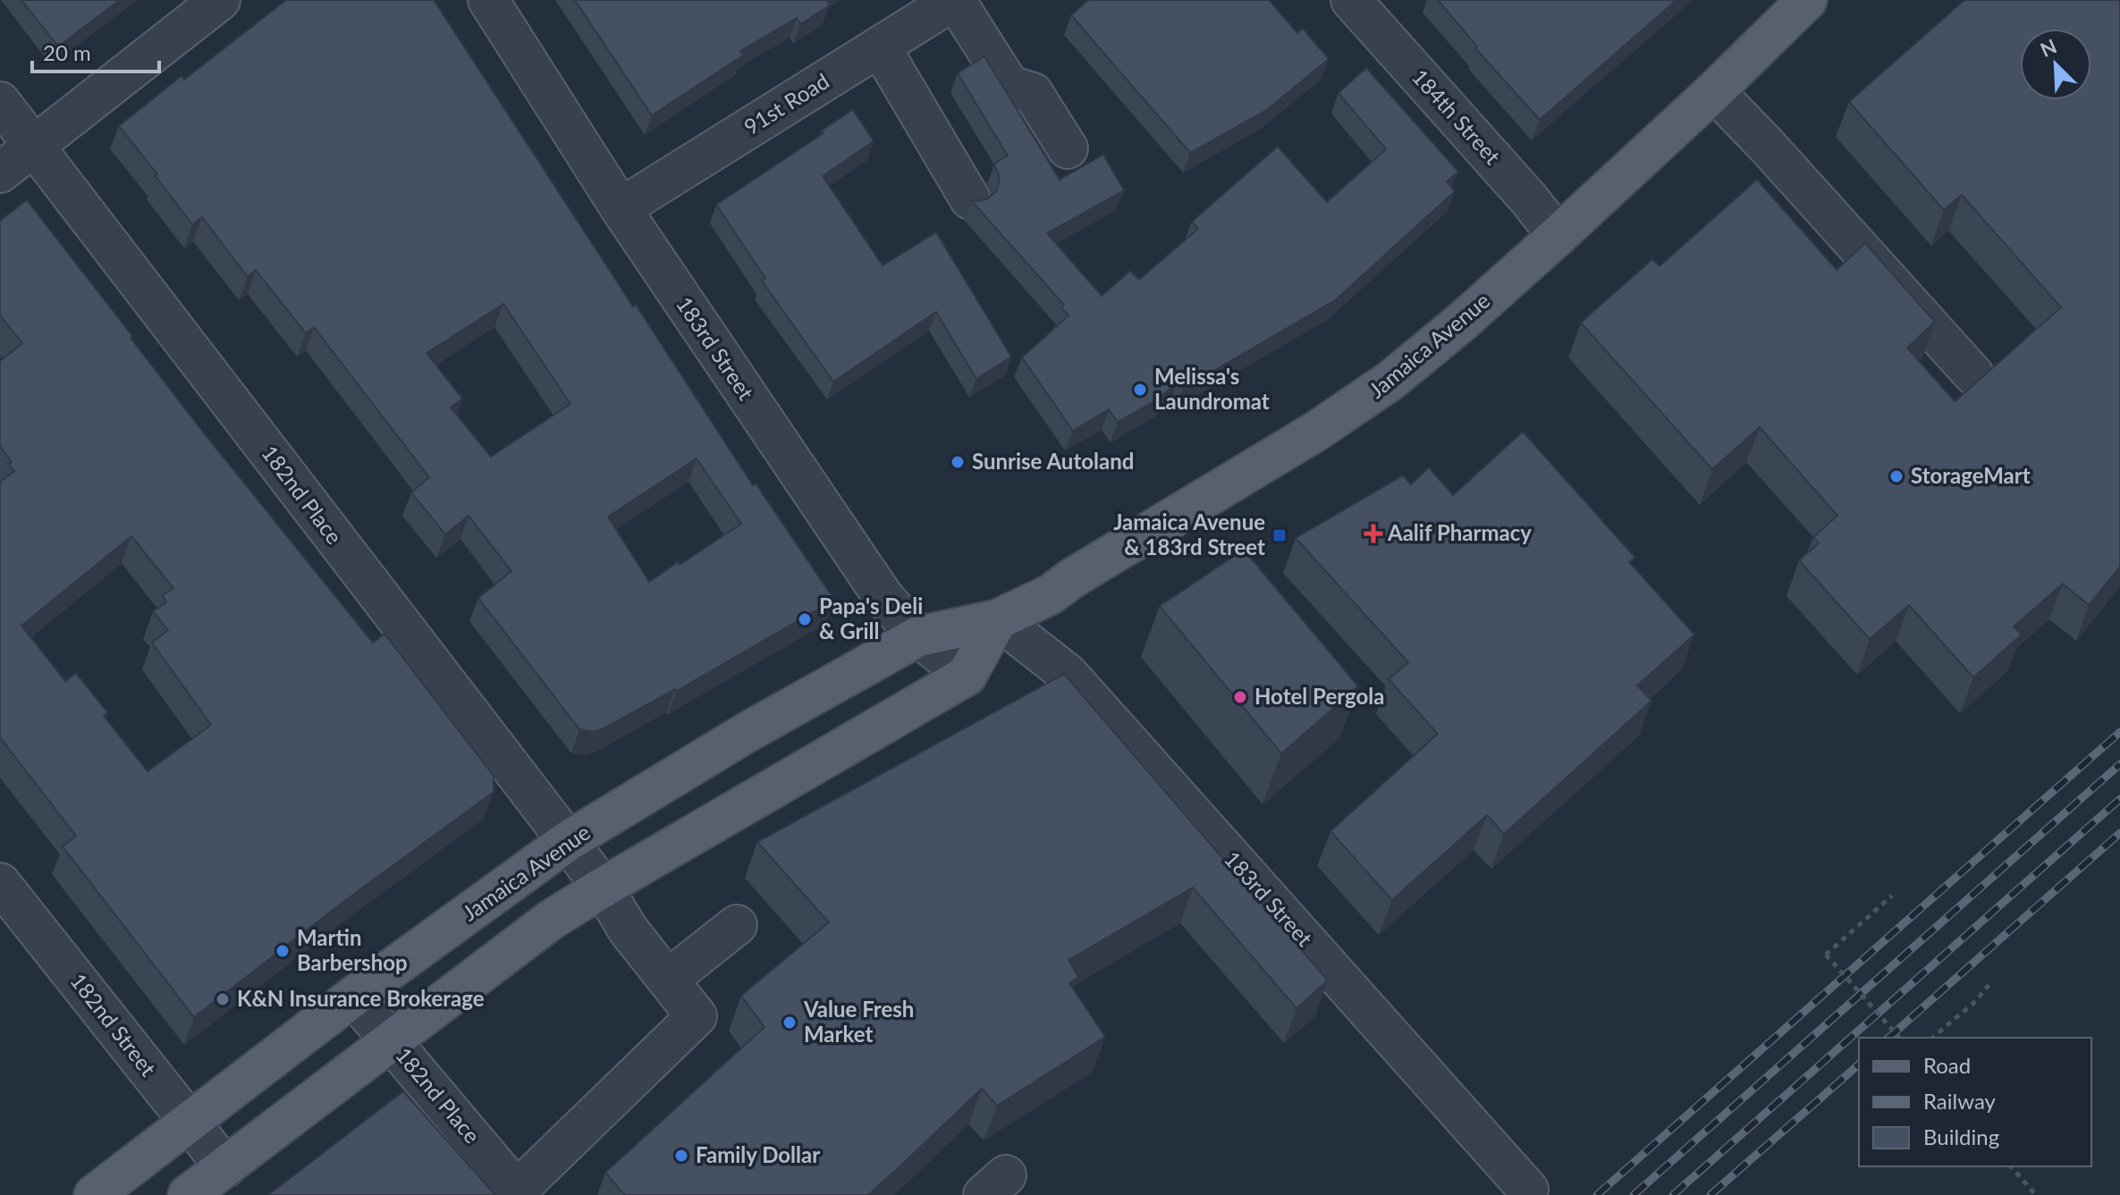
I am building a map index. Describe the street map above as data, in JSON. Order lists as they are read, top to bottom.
{
  "streets": {
    "main road": ["Jamaica Avenue"],
    "street": [
      "91st Road",
      "184th Street",
      "183rd Street",
      "182nd Place",
      "182nd Street"
    ]
  },
  "crossings": [
    ["91st Road", "183rd Street"],
    ["184th Street", "Jamaica Avenue"],
    ["Jamaica Avenue", "183rd Street"],
    ["Jamaica Avenue", "182nd Place"],
    ["Jamaica Avenue", "182nd Street"]
  ],
  "places": {
    "other": [
      "Melissa's Laundromat",
      "Sunrise Autoland",
      "StorageMart",
      "Papa's Deli & Grill",
      "Hotel Pergola",
      "Martin Barbershop",
      "K&N Insurance Brokerage",
      "Value Fresh Market",
      "Family Dollar"
    ],
    "health": ["Aalif Pharmacy"],
    "transit": ["Jamaica Avenue & 183rd Street"]
  },
  "legend": ["Road", "Railway", "Building"],
  "scale_bar": "20 m",
  "north": "top left"
}
